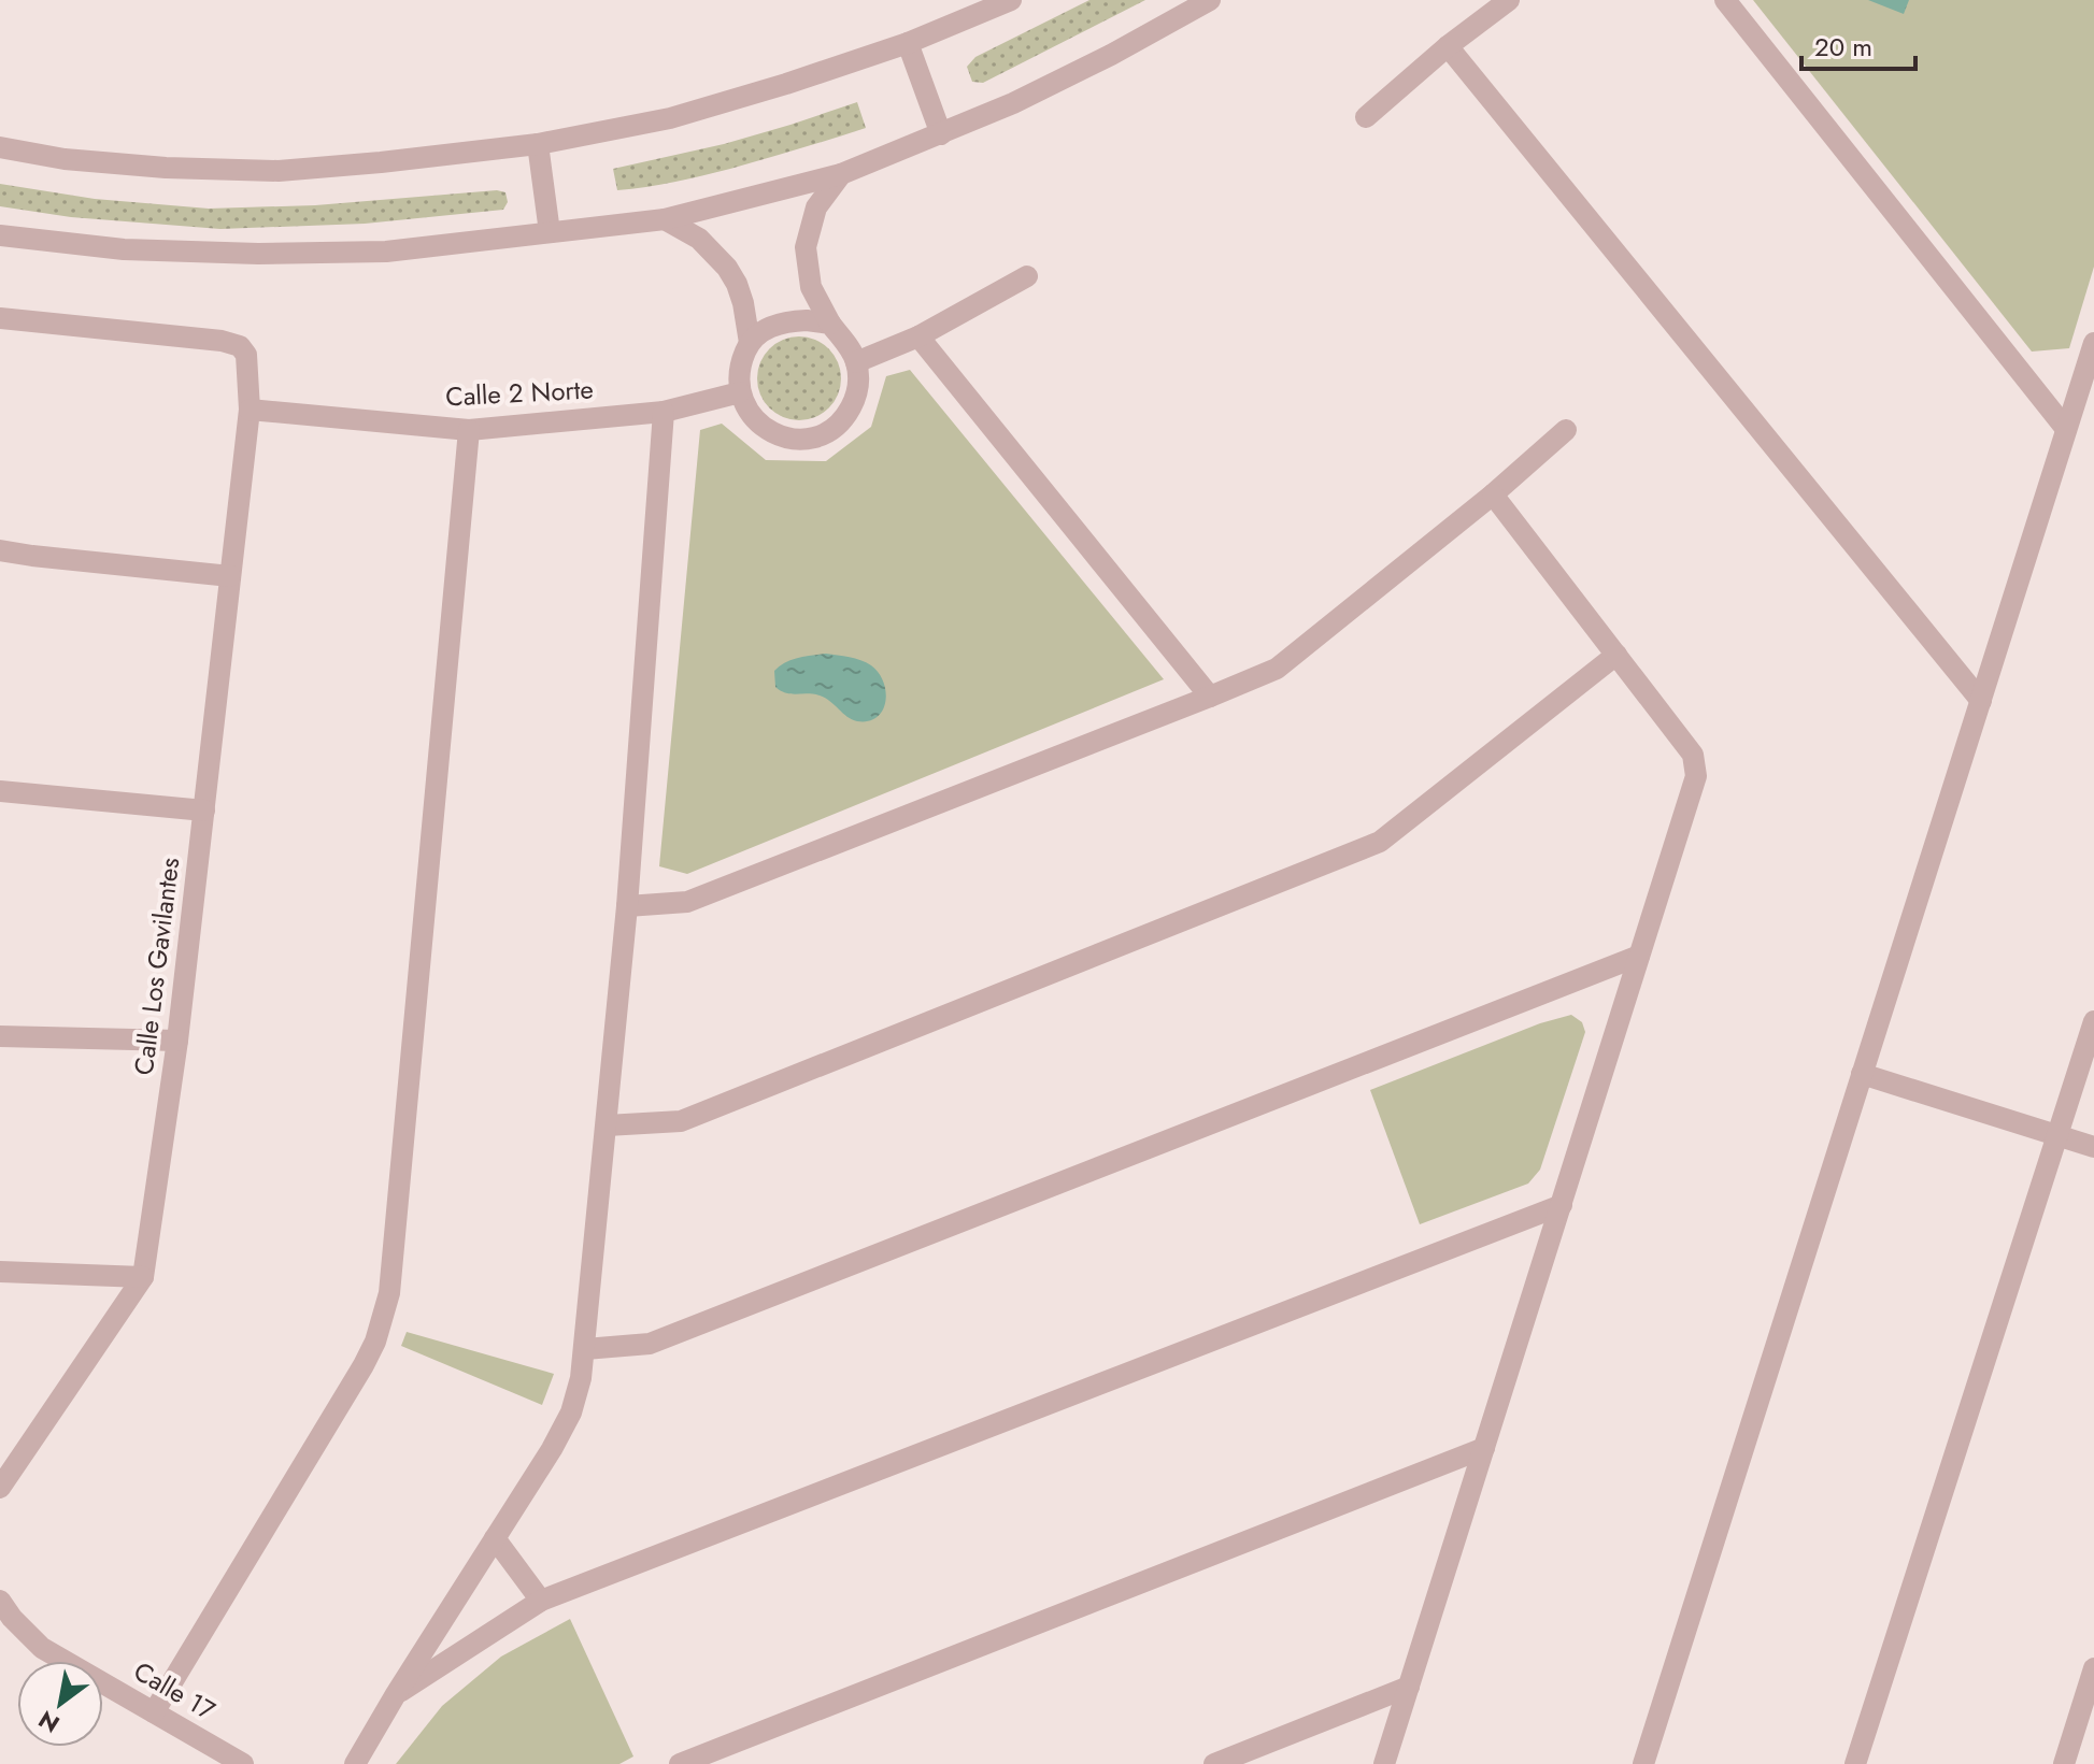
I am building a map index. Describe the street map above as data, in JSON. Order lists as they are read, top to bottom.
{
  "streets": {
    "street": ["Calle 2 Norte", "Calle Los Gavilantes", "Calle 17"]
  },
  "crossings": [
    ["Calle 2 Norte", "Calle Los Gavilantes"]
  ],
  "scale_bar": "20 m",
  "north": "bottom left"
}
